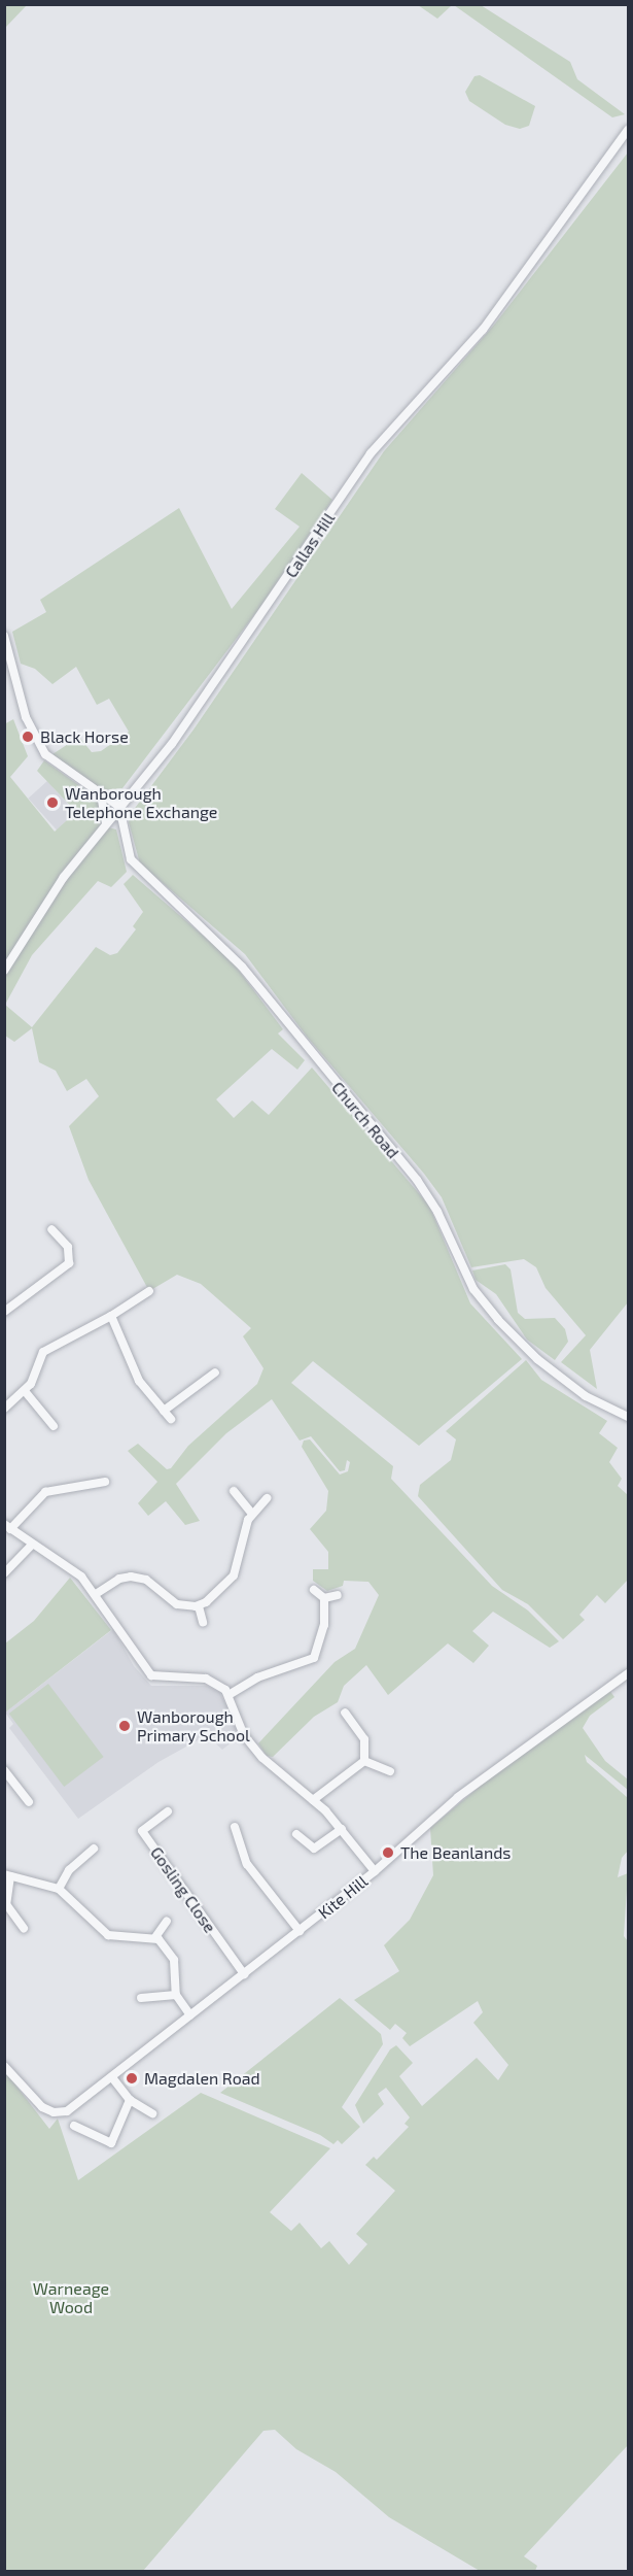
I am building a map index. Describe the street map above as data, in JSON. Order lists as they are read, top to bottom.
{
  "streets": {
    "street": [
      "Callas Hill",
      "Church Road",
      "Gosling Close",
      "Kite Hill"
    ]
  },
  "crossings": [
    ["Callas Hill", "Church Road"],
    ["Gosling Close", "Kite Hill"]
  ],
  "parks": ["Warneage Wood"],
  "places": [
    "Black Horse",
    "Wanborough Telephone Exchange",
    "Wanborough Primary School",
    "The Beanlands",
    "Magdalen Road"
  ]
}
